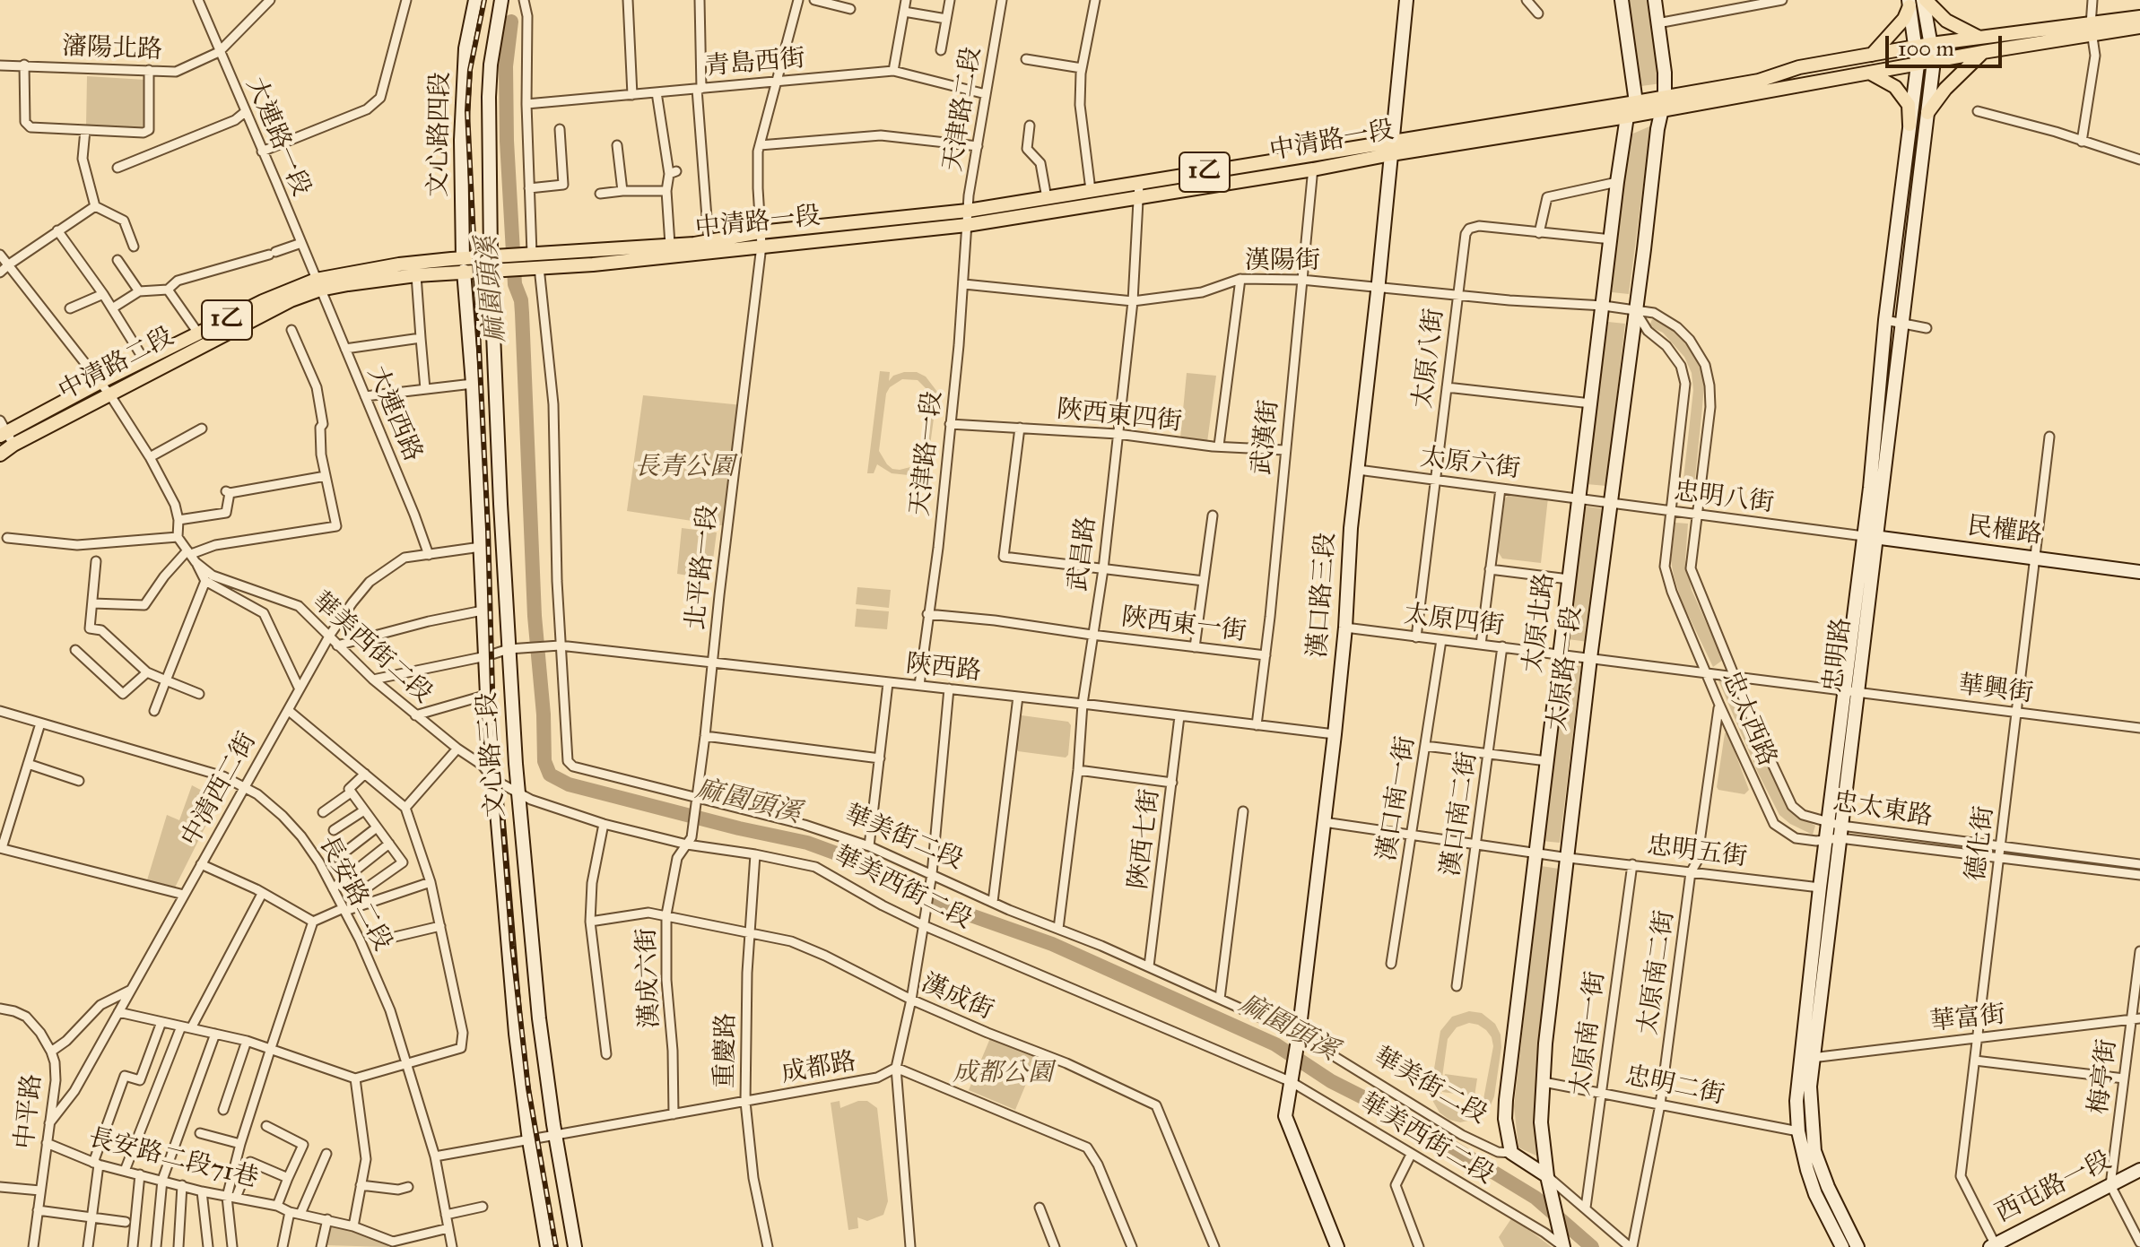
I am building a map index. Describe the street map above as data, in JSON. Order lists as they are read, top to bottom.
{
  "streets": {
    "main road": [
      "文心路四段",
      "中清路一段",
      "1乙",
      "中清路二段",
      "民權路",
      "漢口路三段",
      "太原北路",
      "忠明路",
      "太原路一段",
      "文心路三段",
      "華美街二段",
      "西屯路一段"
    ],
    "street": [
      "瀋陽北路",
      "青島西街",
      "天津路二段",
      "大連路一段",
      "漢陽街",
      "太原八街",
      "大連西路",
      "陜西東四街",
      "武漢街",
      "天津路一段",
      "太原六街",
      "忠明八街",
      "武昌路",
      "北平路一段",
      "太原四街",
      "陜西東一街",
      "華美西街二段",
      "陝西路",
      "華興街",
      "忠太西路",
      "中清西二街",
      "漢口南一街",
      "忠太東路",
      "漢口南二街",
      "陜西七街",
      "德化街",
      "忠明五街",
      "長安路二段",
      "太原南二街",
      "漢成六街",
      "漢成街",
      "華富街",
      "太原南一街",
      "重慶路",
      "成都路",
      "梅亭街",
      "忠明二街",
      "中平路",
      "長安路二段71巷"
    ]
  },
  "crossings": [
    ["瀋陽北路", "大連路一段"],
    ["青島西街", "天津路二段"],
    ["青島西街", "北平路一段"],
    ["天津路二段", "中清路一段"],
    ["天津路二段", "天津路一段"],
    ["文心路四段", "中清路二段"],
    ["文心路四段", "文心路三段"],
    ["大連路一段", "中清路二段"],
    ["大連路一段", "大連西路"],
    ["中清路一段", "1乙"],
    ["中清路一段", "武漢街"],
    ["中清路一段", "天津路一段"],
    ["中清路一段", "武昌路"],
    ["中清路一段", "北平路一段"],
    ["中清路一段", "漢口路三段"],
    ["中清路一段", "太原北路"],
    ["中清路一段", "忠明路"],
    ["中清路一段", "太原路一段"],
    ["中清路一段", "華美街二段"],
    ["1乙", "中清路二段"],
    ["1乙", "華美街二段"],
    ["漢陽街", "太原八街"],
    ["漢陽街", "武漢街"],
    ["漢陽街", "天津路一段"],
    ["漢陽街", "武昌路"],
    ["漢陽街", "漢口路三段"],
    ["漢陽街", "太原北路"],
    ["太原八街", "太原六街"],
    ["太原八街", "太原四街"],
    ["太原八街", "太原北路"],
    ["中清路二段", "大連西路"],
    ["中清路二段", "文心路三段"],
    ["大連西路", "中清西二街"],
    ["陜西東四街", "武漢街"],
    ["陜西東四街", "天津路一段"],
    ["陜西東四街", "武昌路"],
    ["武漢街", "陜西東一街"],
    ["武漢街", "陝西路"],
    ["天津路一段", "陜西東一街"],
    ["天津路一段", "陝西路"],
    ["太原六街", "忠明八街"],
    ["太原六街", "漢口路三段"],
    ["太原六街", "太原北路"],
    ["忠明八街", "民權路"],
    ["忠明八街", "太原北路"],
    ["忠明八街", "忠明路"],
    ["忠明八街", "太原路一段"],
    ["忠明八街", "忠太西路"],
    ["忠明八街", "忠太東路"],
    ["民權路", "忠明路"],
    ["民權路", "德化街"],
    ["武昌路", "陜西東一街"],
    ["武昌路", "陝西路"],
    ["武昌路", "華美街二段"],
    ["北平路一段", "陝西路"],
    ["北平路一段", "華美街二段"],
    ["北平路一段", "漢成六街"],
    ["漢口路三段", "太原四街"],
    ["漢口路三段", "華美西街二段"],
    ["漢口路三段", "陝西路"],
    ["漢口路三段", "華美街二段"],
    ["漢口路三段", "忠明五街"],
    ["太原四街", "太原北路"],
    ["太原四街", "太原路一段"],
    ["太原四街", "華興街"],
    ["太原四街", "忠太西路"],
    ["太原四街", "漢口南一街"],
    ["太原四街", "漢口南二街"],
    ["太原北路", "華美街二段"],
    ["太原北路", "忠明五街"],
    ["華美西街二段", "太原路一段"],
    ["華美西街二段", "文心路三段"],
    ["華美西街二段", "中清西二街"],
    ["華美西街二段", "漢成六街"],
    ["華美西街二段", "重慶路"],
    ["忠明路", "華興街"],
    ["忠明路", "忠太西路"],
    ["忠明路", "忠太東路"],
    ["忠明路", "忠明五街"],
    ["忠明路", "華富街"],
    ["忠明路", "忠明二街"],
    ["陝西路", "文心路三段"],
    ["陝西路", "華美街二段"],
    ["陝西路", "陜西七街"],
    ["太原路一段", "忠太西路"],
    ["太原路一段", "忠太東路"],
    ["太原路一段", "華美街二段"],
    ["太原路一段", "忠明五街"],
    ["太原路一段", "忠明二街"],
    ["華興街", "忠太西路"],
    ["華興街", "忠太東路"],
    ["華興街", "德化街"],
    ["忠太西路", "忠太東路"],
    ["忠太西路", "太原南二街"],
    ["文心路三段", "中清西二街"],
    ["文心路三段", "成都路"],
    ["中清西二街", "長安路二段"],
    ["中清西二街", "中平路"],
    ["漢口南一街", "忠明五街"],
    ["漢口南二街", "忠明五街"],
    ["華美街二段", "陜西七街"],
    ["華美街二段", "太原南二街"],
    ["華美街二段", "太原南一街"],
    ["德化街", "華富街"],
    ["德化街", "西屯路一段"],
    ["忠明五街", "太原南二街"],
    ["忠明五街", "太原南一街"],
    ["長安路二段", "成都路"],
    ["長安路二段", "長安路二段71巷"],
    ["太原南二街", "忠明二街"],
    ["漢成六街", "漢成街"],
    ["漢成六街", "成都路"],
    ["漢成街", "重慶路"],
    ["華富街", "梅亭街"],
    ["太原南一街", "忠明二街"],
    ["重慶路", "成都路"],
    ["梅亭街", "西屯路一段"],
    ["中平路", "長安路二段71巷"]
  ],
  "water": ["麻園頭溪"],
  "parks": ["長青公園", "成都公園"],
  "scale_bar": "100 m"
}
